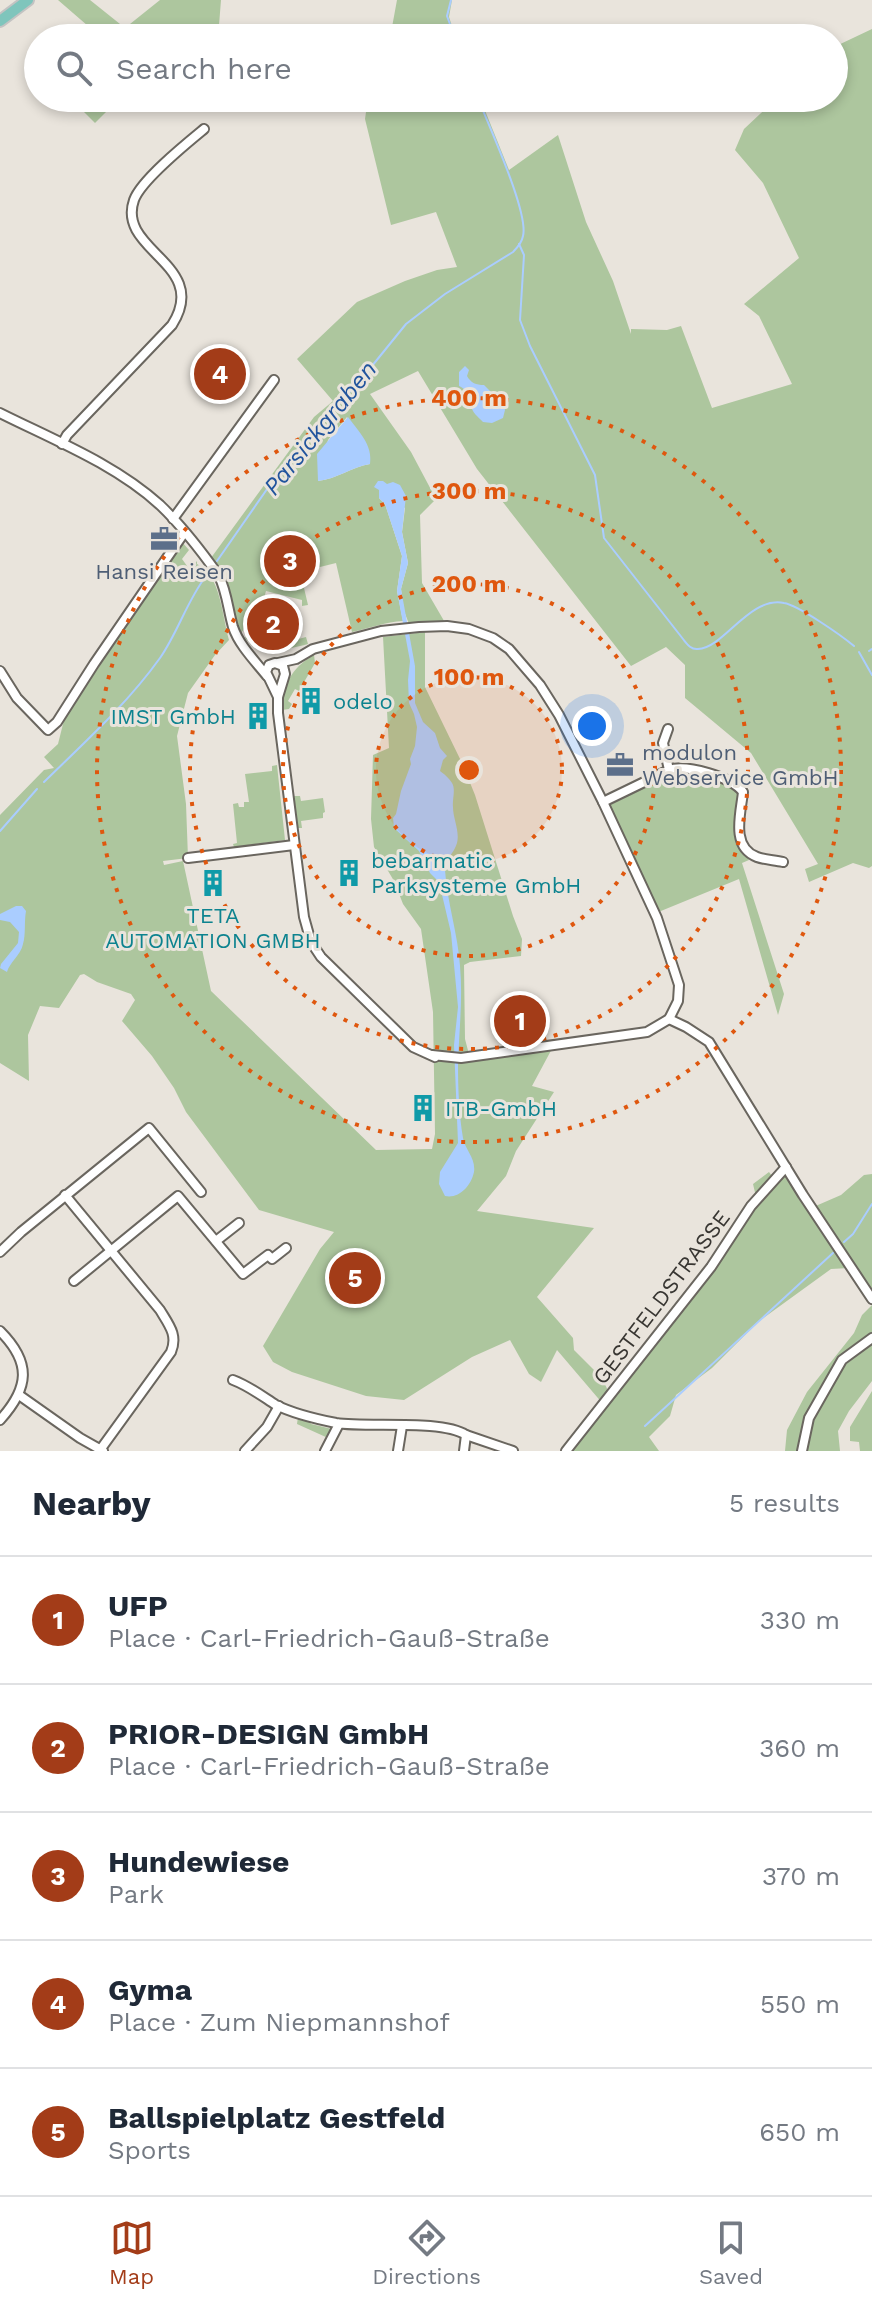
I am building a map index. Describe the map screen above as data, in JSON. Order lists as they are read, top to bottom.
{
  "streets": {
    "street": ["GESTFELDSTRASSE"]
  },
  "water": ["Parsickgraben"],
  "places": {
    "office": ["Hansi Reisen", "modulon Webservice GmbH"],
    "building": [
      "odelo",
      "IMST GmbH",
      "bebarmatic Parksysteme GmbH",
      "TETA AUTOMATION GMBH",
      "ITB-GmbH"
    ]
  },
  "page": {
    "search": "Search here",
    "pins": [
      "4",
      "3",
      "2",
      "1",
      "5"
    ],
    "heading": ["Nearby", "5 results"],
    "list": [
      {
        "mark": "1",
        "name": "UFP",
        "note": "Place · Carl-Friedrich-Gauß-Straße",
        "value": "330 m"
      },
      {
        "mark": "2",
        "name": "PRIOR-DESIGN GmbH",
        "note": "Place · Carl-Friedrich-Gauß-Straße",
        "value": "360 m"
      },
      {
        "mark": "3",
        "name": "Hundewiese",
        "note": "Park",
        "value": "370 m"
      },
      {
        "mark": "4",
        "name": "Gyma",
        "note": "Place · Zum Niepmannshof",
        "value": "550 m"
      },
      {
        "mark": "5",
        "name": "Ballspielplatz Gestfeld",
        "note": "Sports",
        "value": "650 m"
      }
    ],
    "nav": ["Map", "Directions", "Saved"]
  },
  "rings": [
    "400 m",
    "300 m",
    "200 m",
    "100 m"
  ]
}
